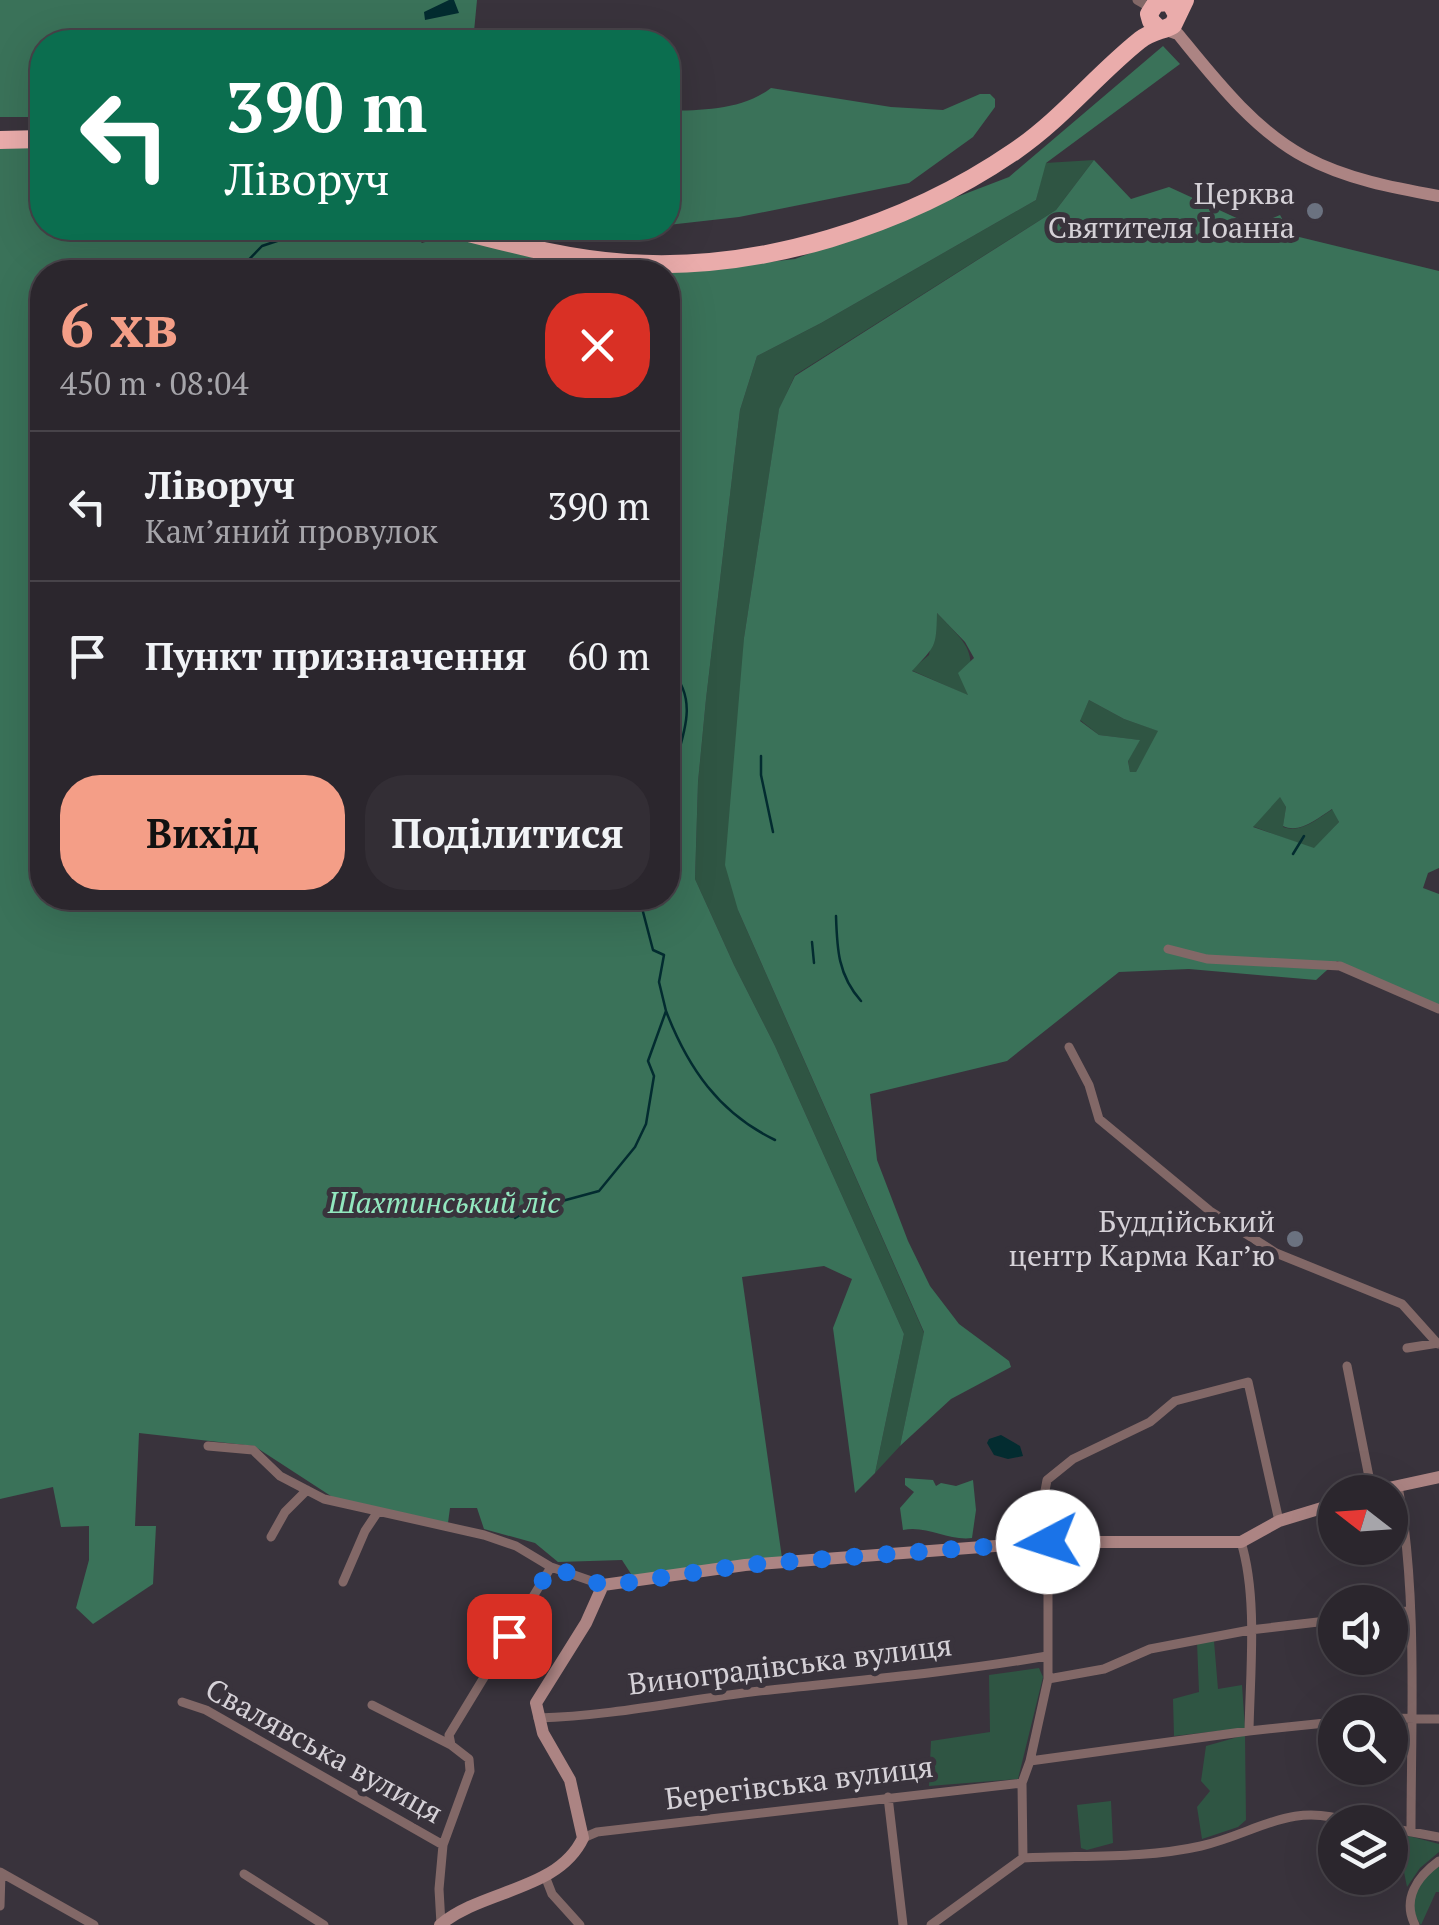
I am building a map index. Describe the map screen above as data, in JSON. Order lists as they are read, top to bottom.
{
  "streets": {
    "street": ["Виноградівська вулиця", "Свалявська вулиця", "Берегівська вулиця"]
  },
  "parks": ["Шахтинський ліс"],
  "places": ["Церква Святителя Іоанна", "Буддійський центр Карма Кагʼю"],
  "north": "left",
  "page": {
    "turn": ["390 m", "Ліворуч"],
    "heading": ["6 хв", "450 m · 08:04"],
    "list": [
      {
        "name": "Ліворуч",
        "note": "Камʼяний провулок",
        "value": "390 m"
      },
      {
        "name": "Пункт призначення",
        "value": "60 m"
      }
    ],
    "buttons": ["Вихід", "Поділитися"]
  }
}
